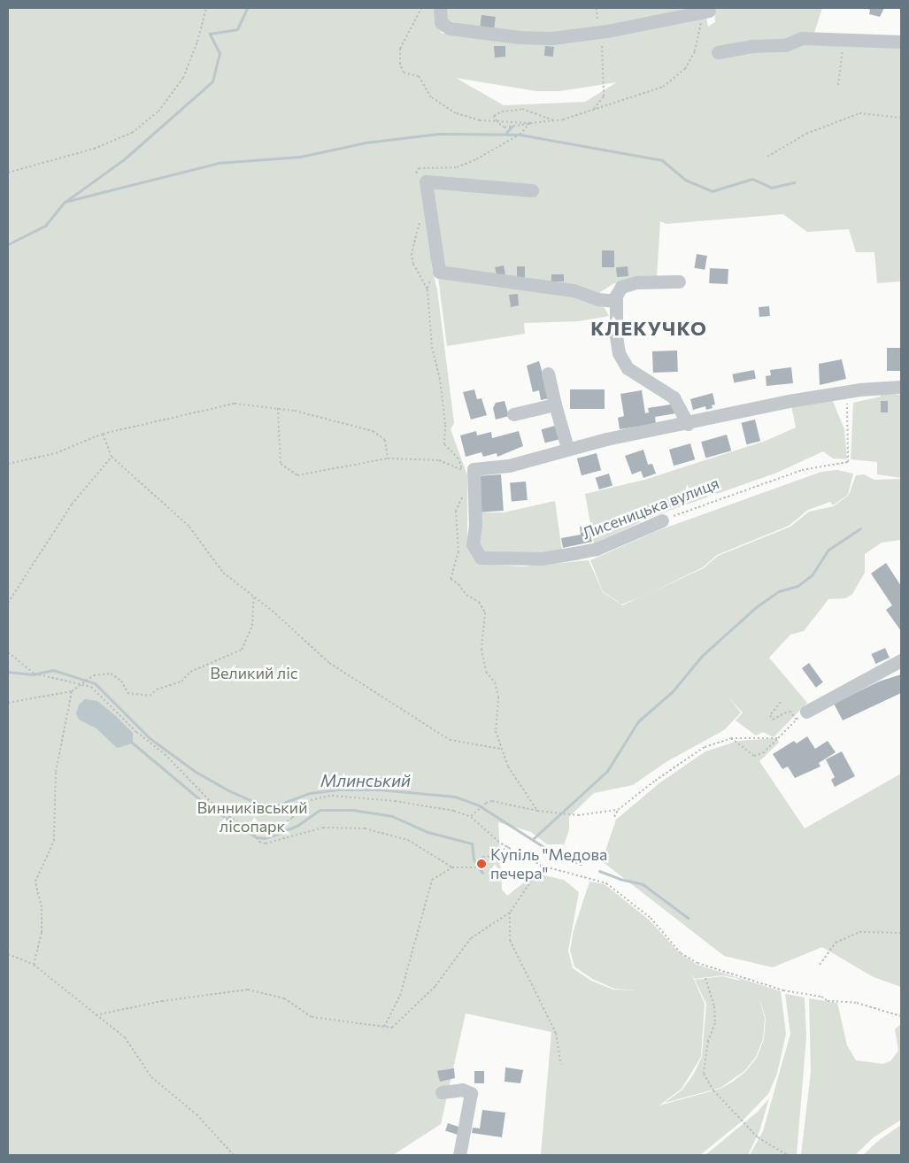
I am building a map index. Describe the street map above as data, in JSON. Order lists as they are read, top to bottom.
{
  "streets": {
    "street": ["Лисеницька вулиця"]
  },
  "districts": ["КЛЕКУЧКО"],
  "water": ["Млинський"],
  "parks": ["Великий ліс", "Винниківський лісопарк"],
  "places": ["Купіль \"Медова печера\""]
}
